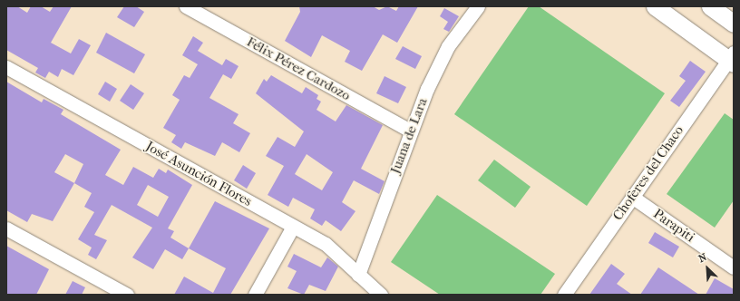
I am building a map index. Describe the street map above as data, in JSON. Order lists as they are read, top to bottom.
{
  "streets": {
    "street": [
      "Félix Pérez Cardozo",
      "Juana de Lara",
      "Choferes del Chaco",
      "José Asunción Flores",
      "Parapiti"
    ]
  },
  "crossings": [
    ["Félix Pérez Cardozo", "Juana de Lara"],
    ["Juana de Lara", "José Asunción Flores"],
    ["Choferes del Chaco", "Parapiti"]
  ],
  "north": "top left"
}
